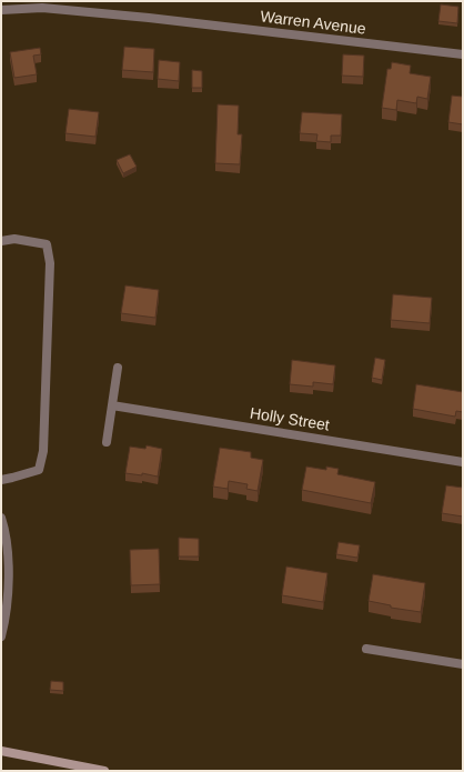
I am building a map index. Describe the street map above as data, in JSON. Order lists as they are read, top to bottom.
{
  "streets": {
    "street": ["Warren Avenue", "Holly Street"]
  }
}
